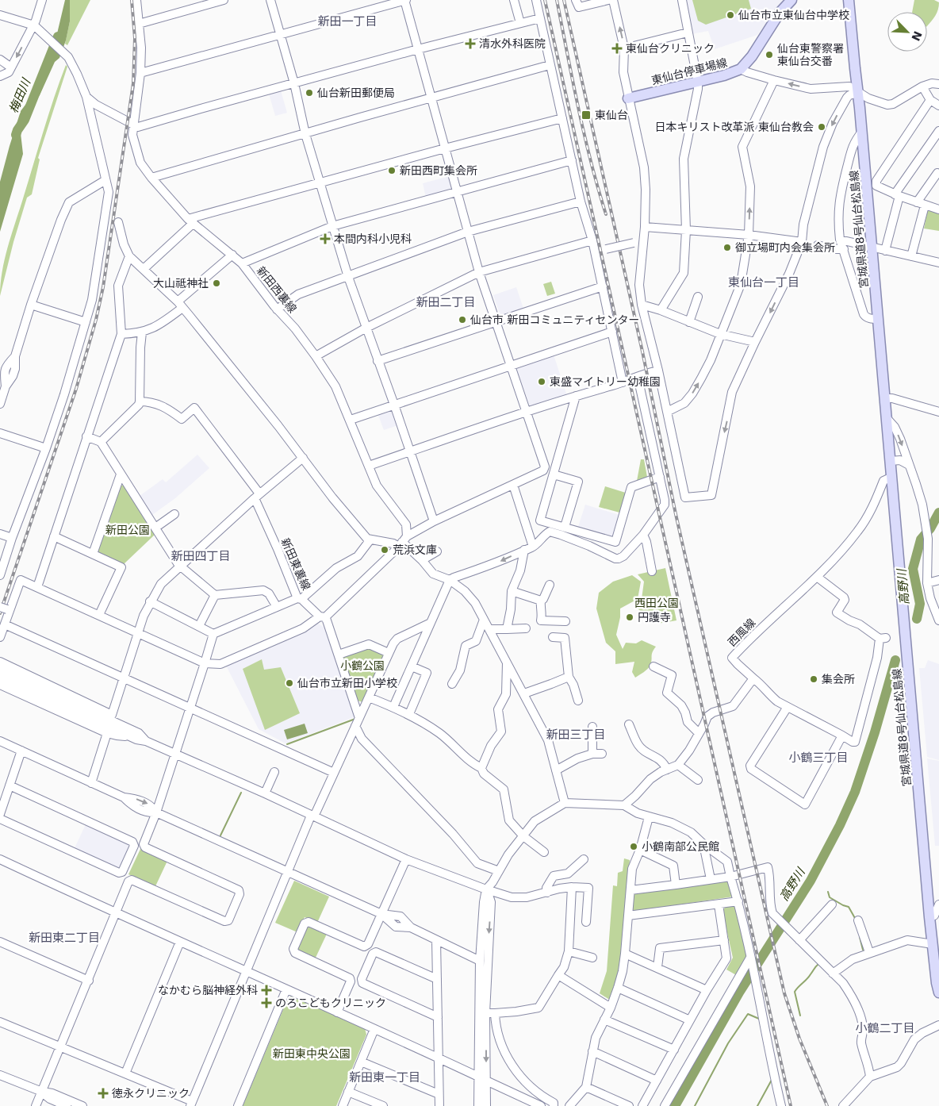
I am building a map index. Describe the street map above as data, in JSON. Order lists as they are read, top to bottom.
{
  "streets": {
    "main road": ["東仙台停車場線", "宮城県道8号仙台松島線"],
    "street": ["新田西裏線", "新田東裏線", "西風線"]
  },
  "crossings": [
    ["宮城県道8号仙台松島線", "西風線"]
  ],
  "districts": [
    "新田一丁目",
    "東仙台一丁目",
    "新田二丁目",
    "新田四丁目",
    "新田三丁目",
    "小鶴三丁目",
    "新田東二丁目",
    "小鶴二丁目",
    "新田東一丁目"
  ],
  "water": ["梅田川", "高野川"],
  "parks": [
    "新田公園",
    "西田公園",
    "小鶴公園",
    "新田東中央公園"
  ],
  "places": {
    "other": [
      "仙台市立東仙台中学校",
      "仙台東警察署 東仙台交番",
      "仙台新田郵便局",
      "日本キリスト改革派 東仙台教会",
      "新田西町集会所",
      "御立場町内会集会所",
      "大山祗神社",
      "仙台市 新田コミュニティセンター",
      "東盛マイトリー幼稚園",
      "荒浜文庫",
      "円護寺",
      "集会所",
      "仙台市立新田小学校",
      "小鶴南部公民館"
    ],
    "health": [
      "清水外科医院",
      "東仙台クリニック",
      "本間内科小児科",
      "なかむら脳神経外科",
      "のろこどもクリニック",
      "徳永クリニック"
    ],
    "transit": ["東仙台"]
  },
  "north": "bottom right"
}
